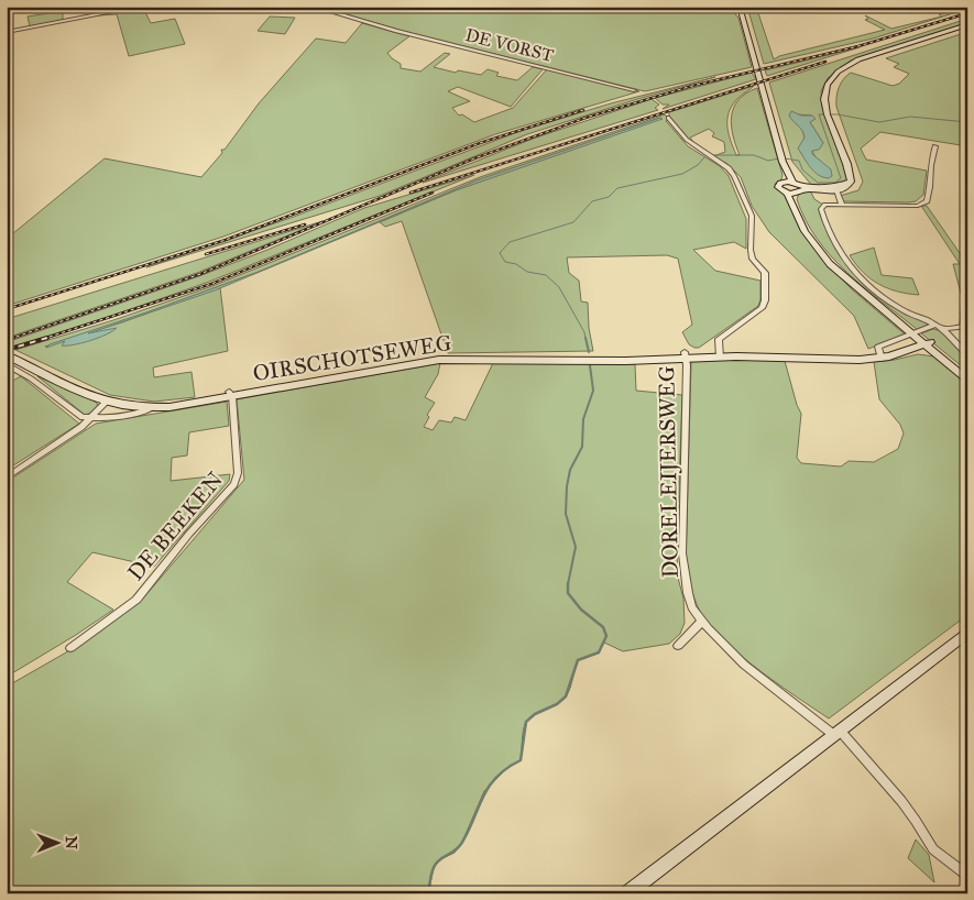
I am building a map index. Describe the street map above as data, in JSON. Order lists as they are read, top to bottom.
{
  "streets": {
    "street": [
      "DE VORST",
      "OIRSCHOTSEWEG",
      "DORELEIJERSWEG",
      "DE BEEKEN"
    ]
  },
  "crossings": [
    ["OIRSCHOTSEWEG", "DORELEIJERSWEG"],
    ["OIRSCHOTSEWEG", "DE BEEKEN"]
  ],
  "north": "right"
}
